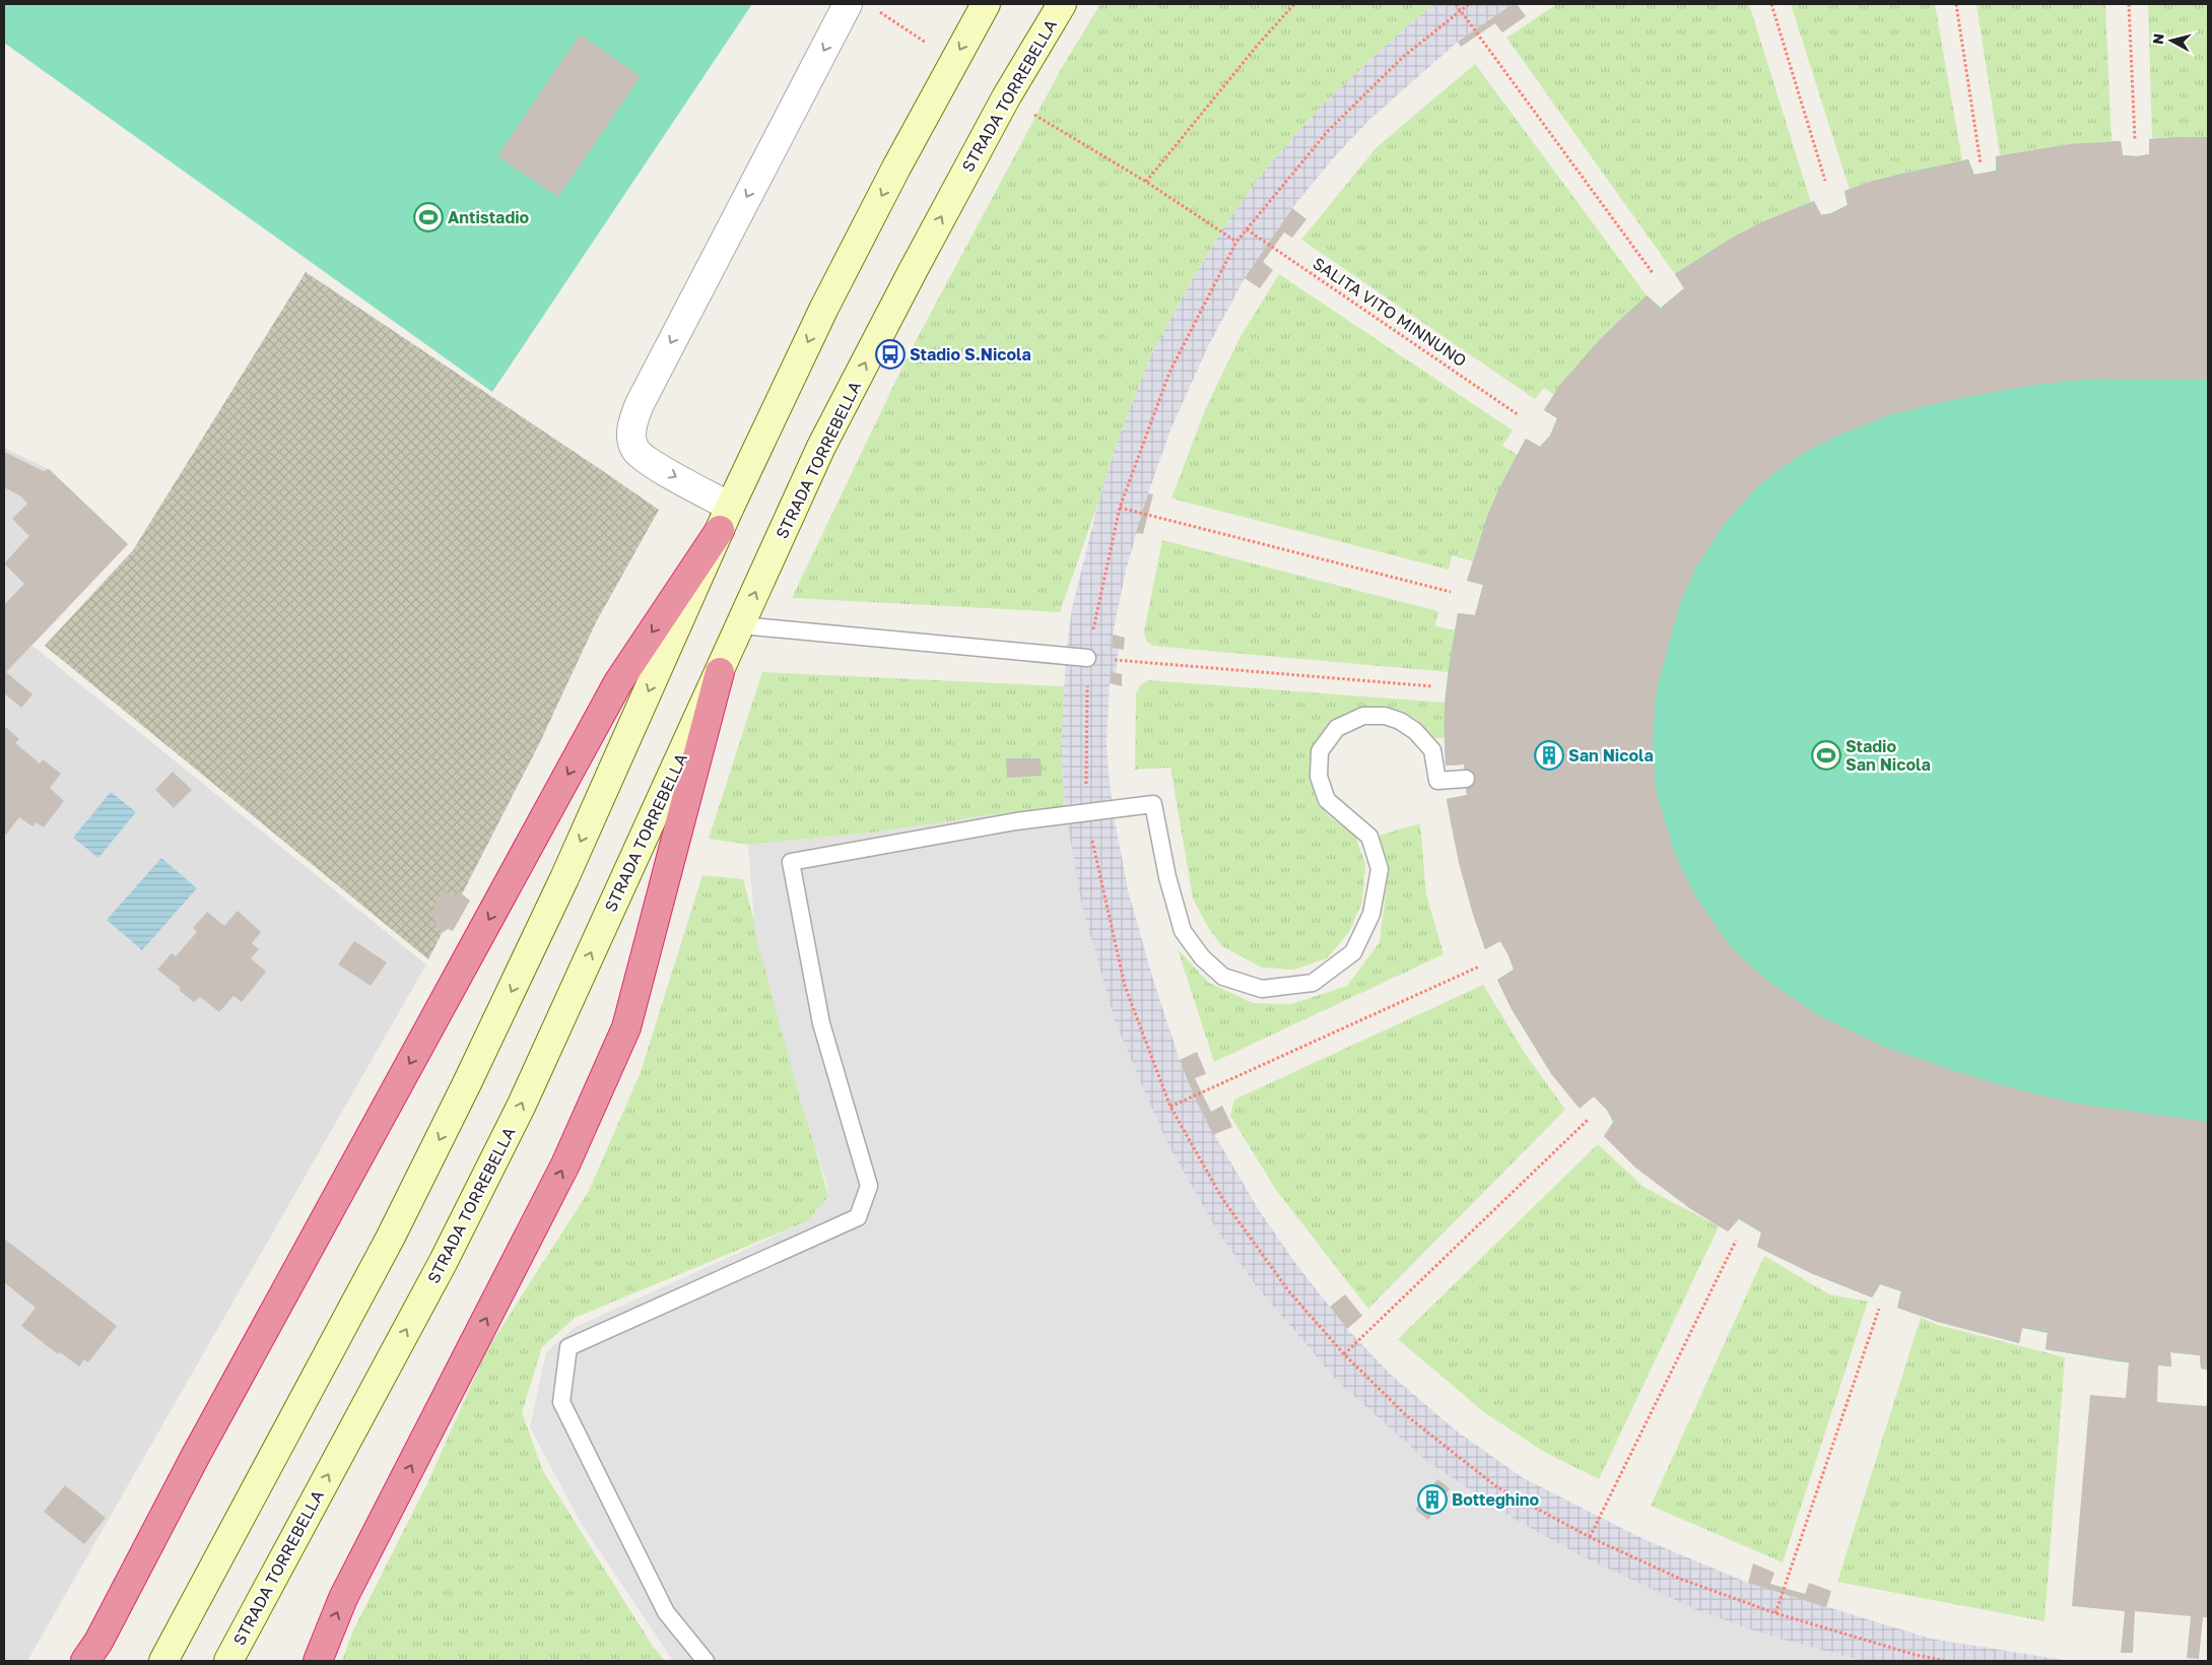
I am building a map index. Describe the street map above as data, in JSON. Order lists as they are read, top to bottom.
{
  "streets": {
    "main road": ["STRADA TORREBELLA"],
    "path": ["SALITA VITO MINNUNO"]
  },
  "places": {
    "sports": ["Antistadio", "Stadio San Nicola"],
    "bus stop": ["Stadio S.Nicola"],
    "building": ["San Nicola", "Botteghino"]
  },
  "north": "left"
}
